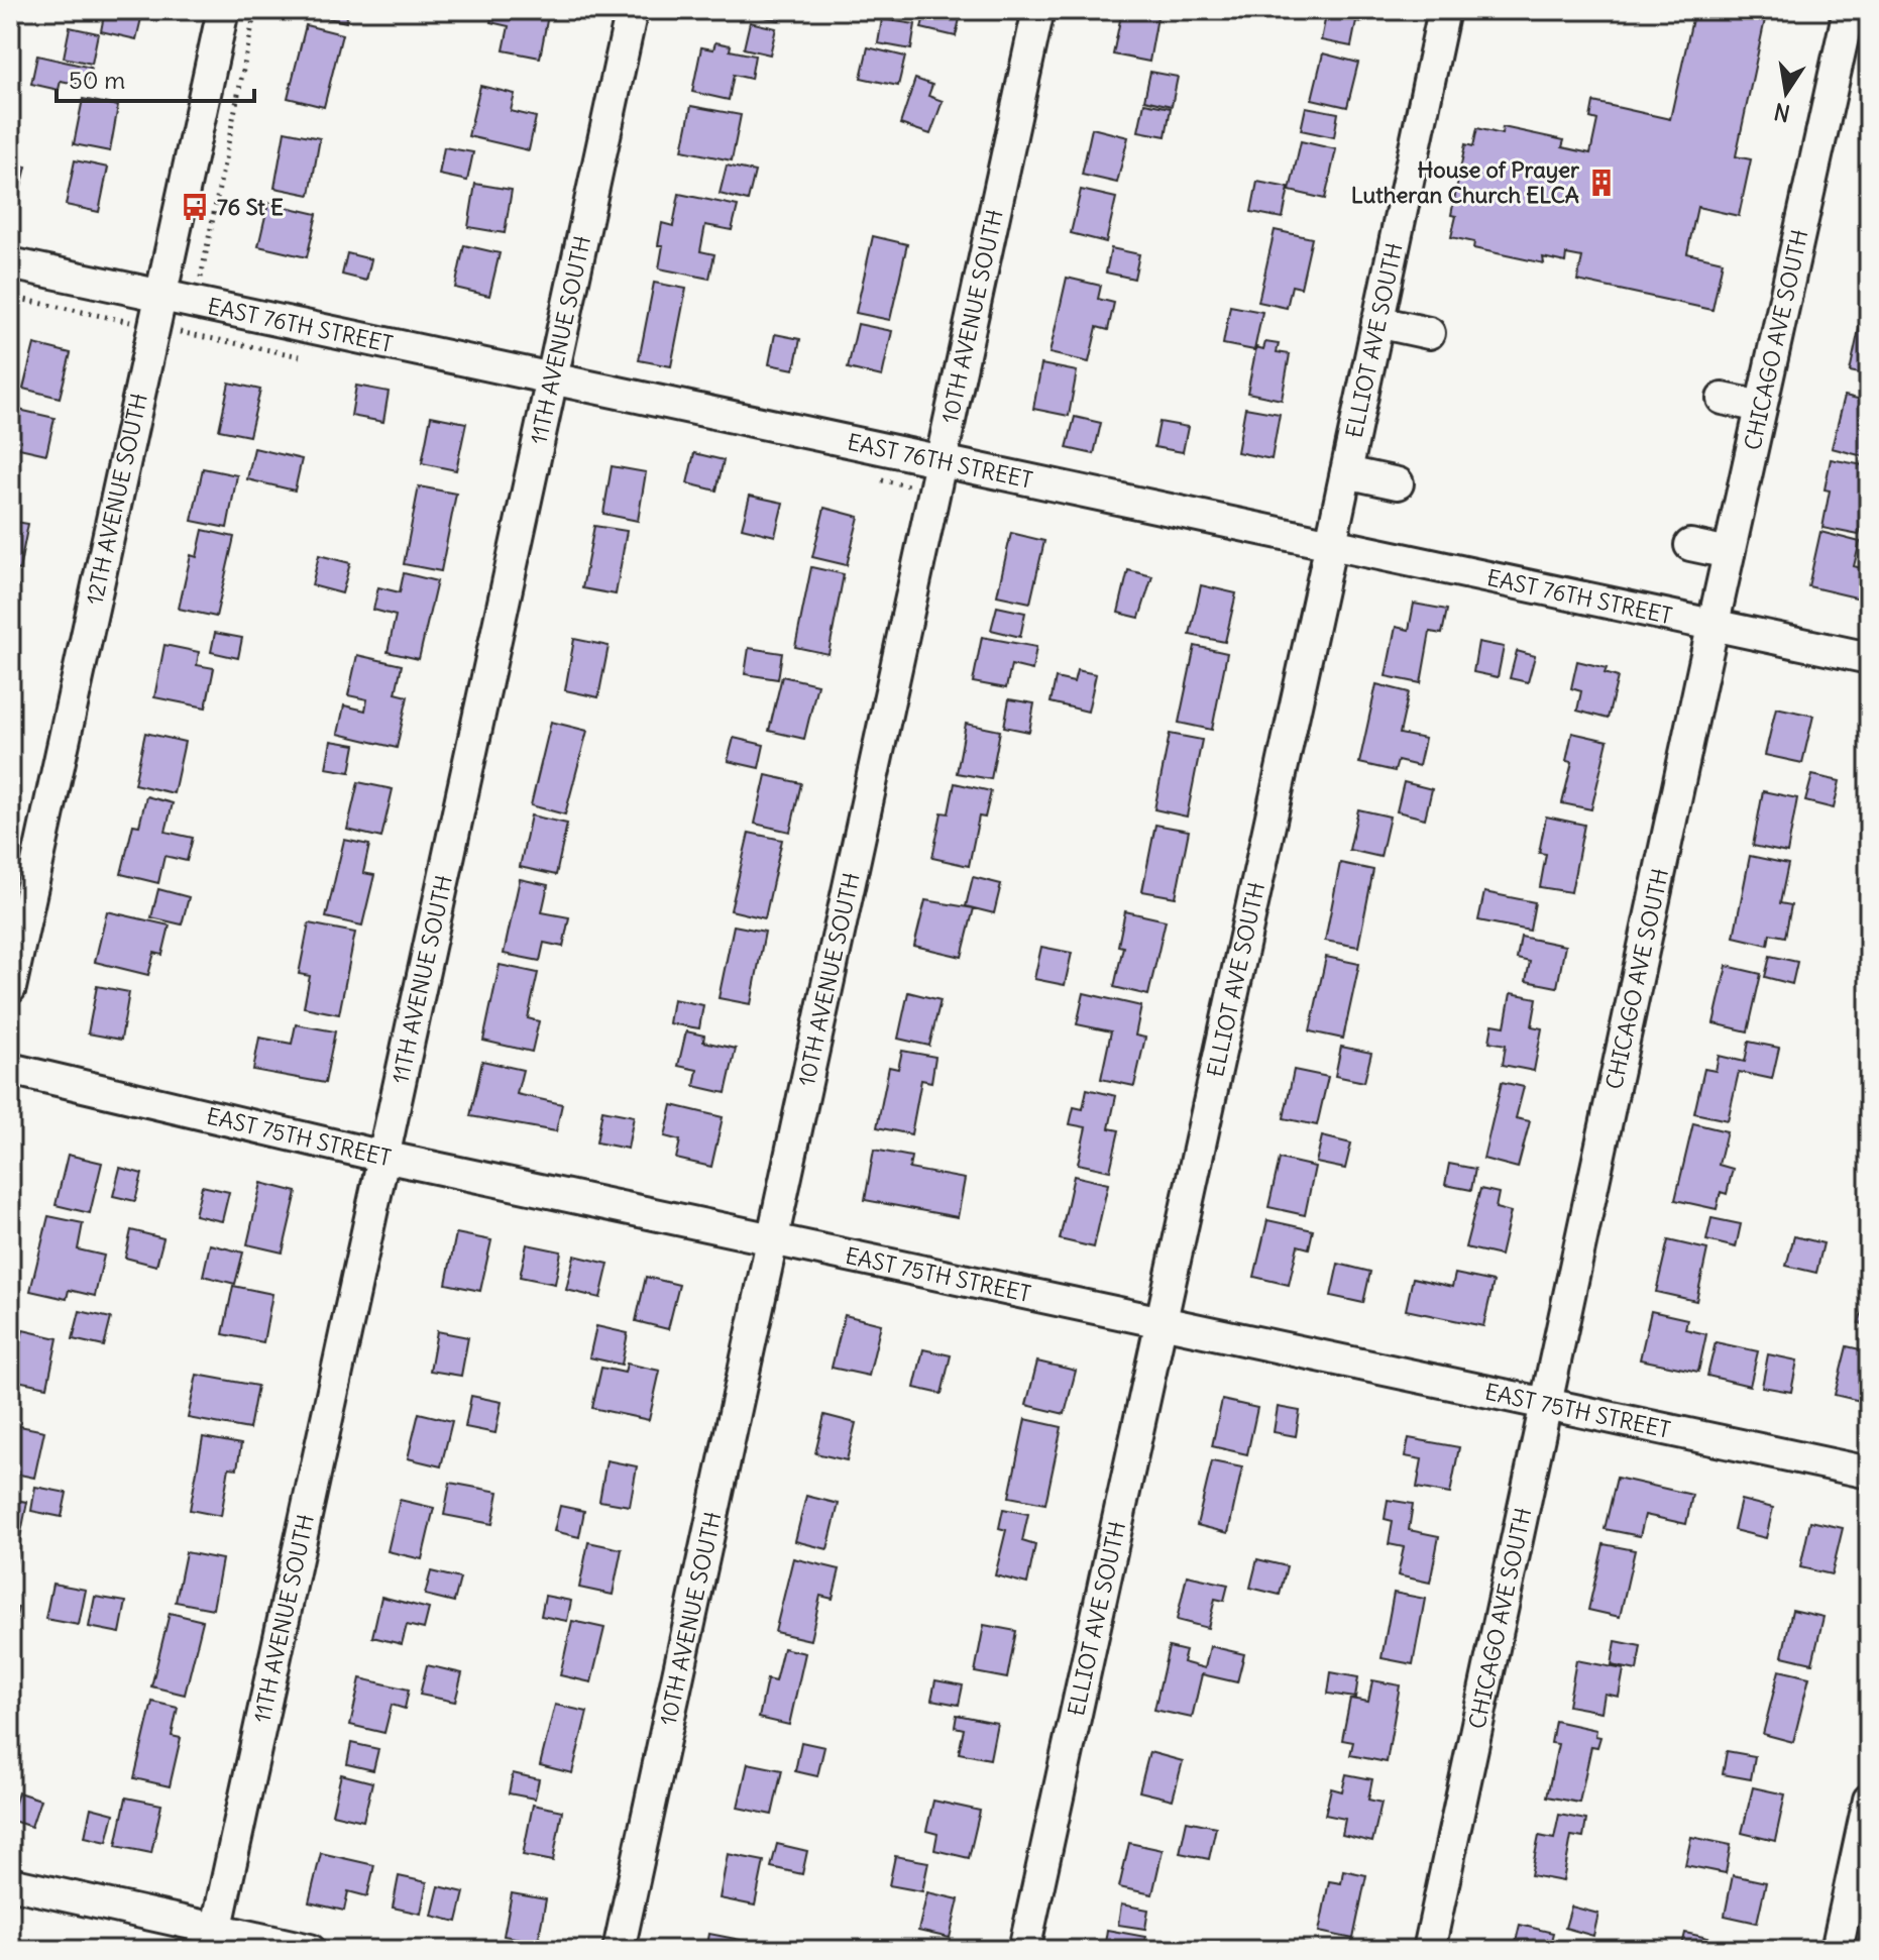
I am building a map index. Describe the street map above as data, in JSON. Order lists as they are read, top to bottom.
{
  "streets": {
    "street": [
      "10TH AVENUE SOUTH",
      "EAST 76TH STREET",
      "CHICAGO AVE SOUTH",
      "11TH AVENUE SOUTH",
      "ELLIOT AVE SOUTH",
      "12TH AVENUE SOUTH",
      "EAST 75TH STREET"
    ]
  },
  "crossings": [
    ["10TH AVENUE SOUTH", "EAST 76TH STREET"],
    ["10TH AVENUE SOUTH", "EAST 75TH STREET"],
    ["EAST 76TH STREET", "CHICAGO AVE SOUTH"],
    ["EAST 76TH STREET", "11TH AVENUE SOUTH"],
    ["EAST 76TH STREET", "ELLIOT AVE SOUTH"],
    ["EAST 76TH STREET", "12TH AVENUE SOUTH"],
    ["CHICAGO AVE SOUTH", "EAST 75TH STREET"],
    ["11TH AVENUE SOUTH", "EAST 75TH STREET"],
    ["ELLIOT AVE SOUTH", "EAST 75TH STREET"]
  ],
  "places": {
    "building": ["House of Prayer Lutheran Church ELCA"],
    "bus stop": ["76 St E"]
  },
  "scale_bar": "50 m",
  "north": "bottom"
}
